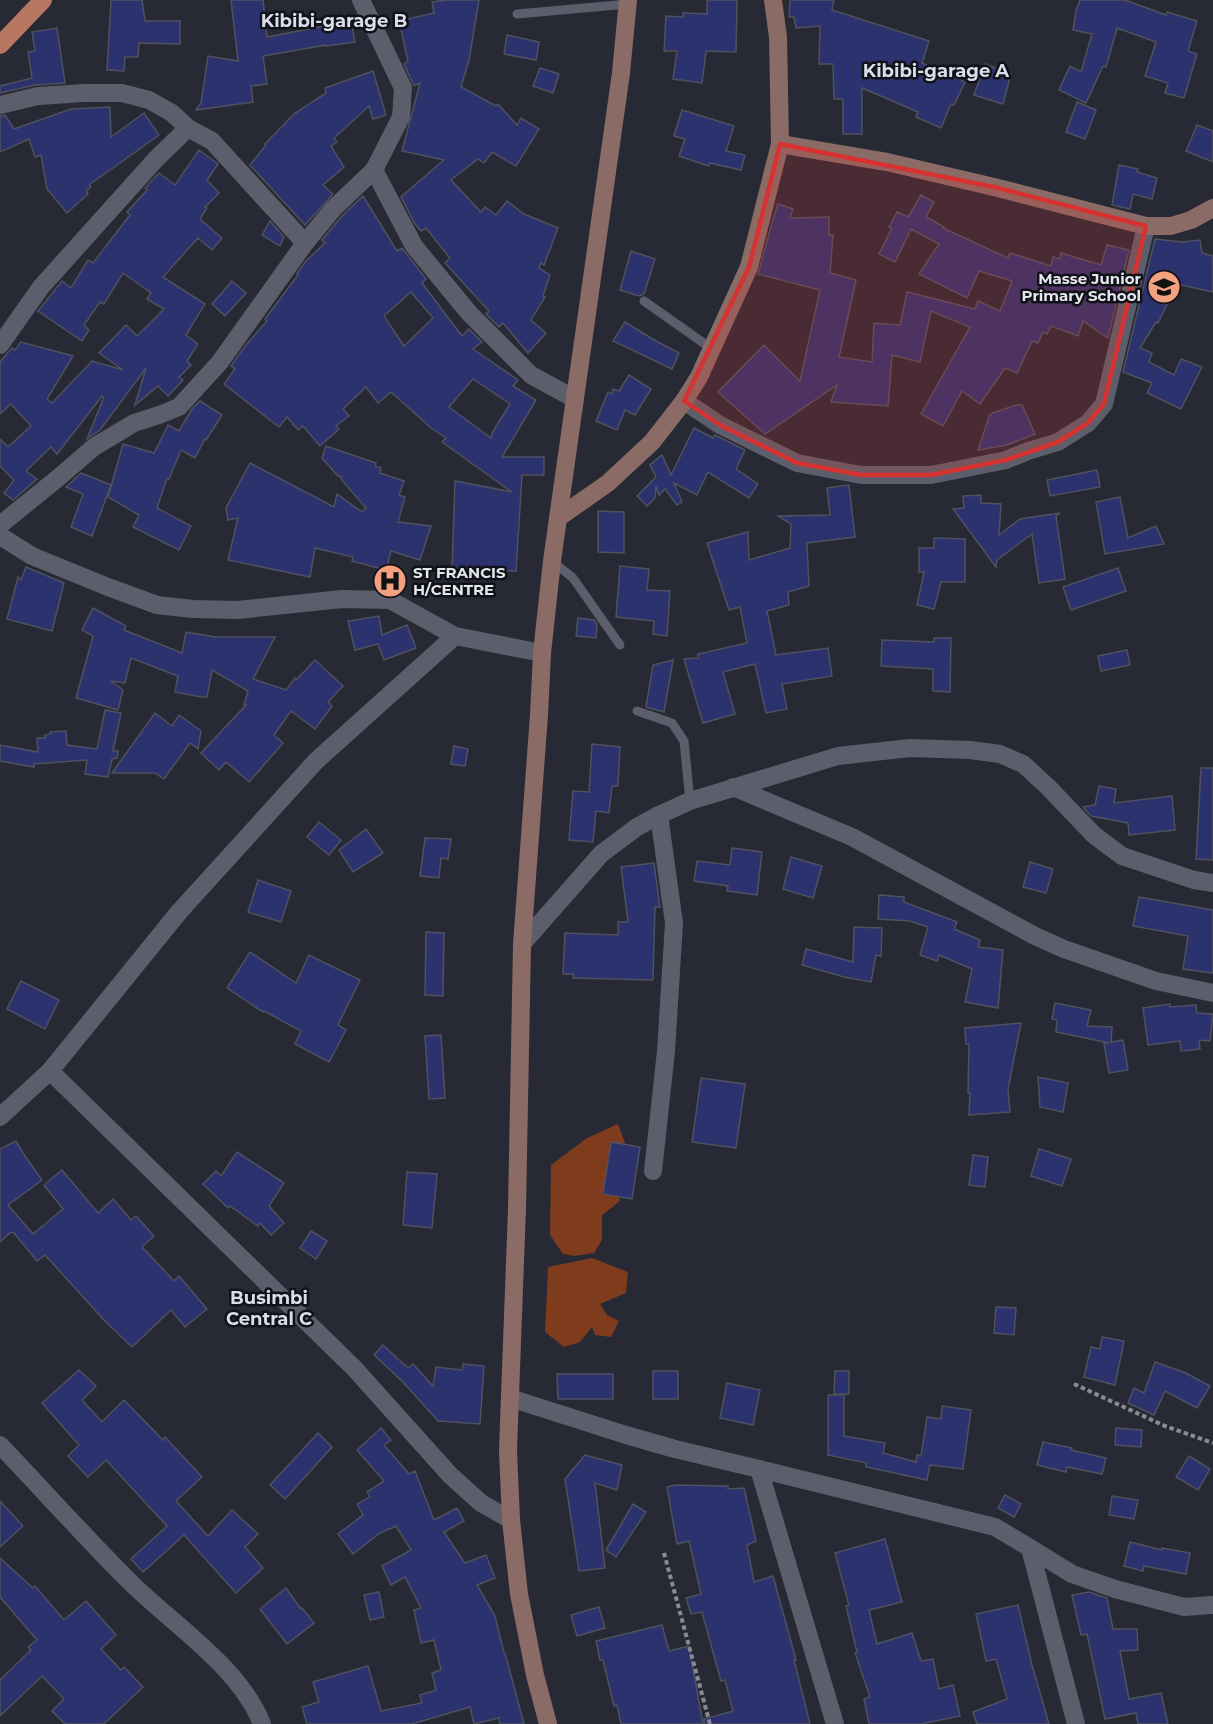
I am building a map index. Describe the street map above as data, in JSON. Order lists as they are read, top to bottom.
{
  "districts": ["Kibibi-garage B", "Kibibi-garage A", "Busimbi Central C"],
  "places": {
    "school or university": ["Masse Junior Primary School"],
    "hospital": ["ST FRANCIS H/CENTRE"]
  }
}
